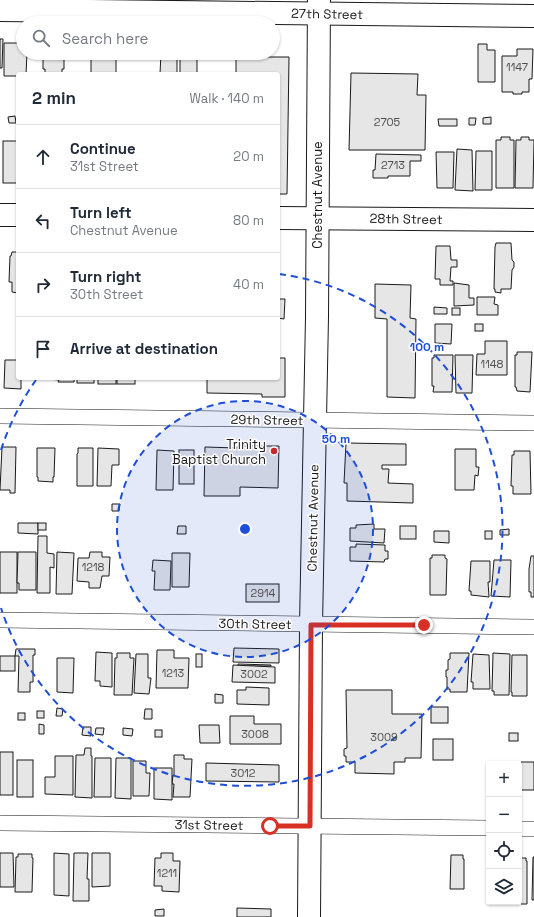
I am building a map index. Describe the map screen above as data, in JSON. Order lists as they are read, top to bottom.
{
  "streets": {
    "main road": ["27th Street", "Chestnut Avenue", "28th Street"],
    "street": ["29th Street", "30th Street", "31st Street"]
  },
  "crossings": [
    ["27th Street", "Chestnut Avenue"],
    ["Chestnut Avenue", "28th Street"],
    ["Chestnut Avenue", "29th Street"],
    ["Chestnut Avenue", "30th Street"],
    ["Chestnut Avenue", "31st Street"]
  ],
  "places": ["Trinity Baptist Church"],
  "house_numbers": [
    "1147",
    "2705",
    "2713",
    "1148",
    "1218",
    "2914",
    "1213",
    "3002",
    "3008",
    "3009",
    "3012",
    "1211"
  ],
  "page": {
    "search": "Search here",
    "heading": ["2 min", "Walk · 140 m"],
    "list": [
      ["Continue", "31st Street", "20 m"],
      ["Turn left", "Chestnut Avenue", "80 m"],
      ["Turn right", "30th Street", "40 m"],
      "Arrive at destination"
    ],
    "map_buttons": ["+", "−"]
  },
  "rings": ["100 m", "50 m"]
}
